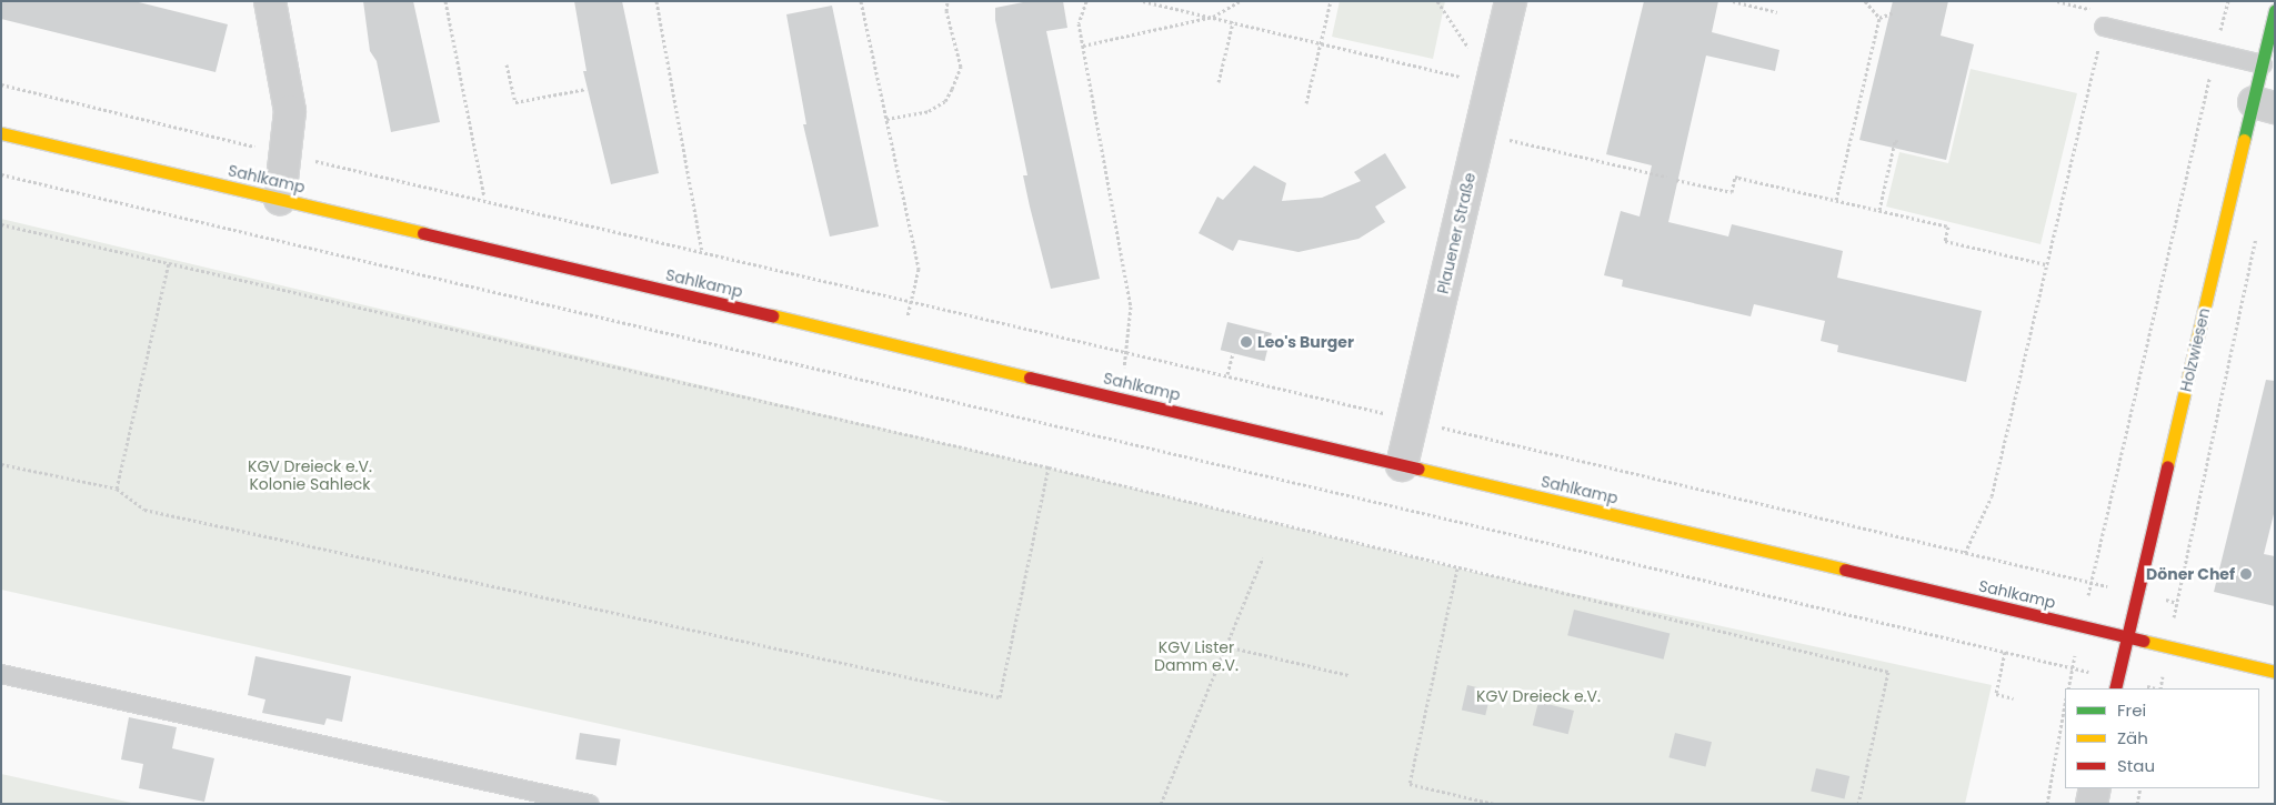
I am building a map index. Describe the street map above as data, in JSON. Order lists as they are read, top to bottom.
{
  "streets": {
    "street": ["Sahlkamp", "Plauener Straße", "Holzwiesen"]
  },
  "crossings": [
    ["Sahlkamp", "Plauener Straße"],
    ["Sahlkamp", "Holzwiesen"]
  ],
  "parks": ["KGV Dreieck e.V. Kolonie Sahleck", "KGV Lister Damm e.V.", "KGV Dreieck e.V."],
  "places": ["Leo's Burger", "Döner Chef"],
  "legend": ["Frei", "Zäh", "Stau"]
}
